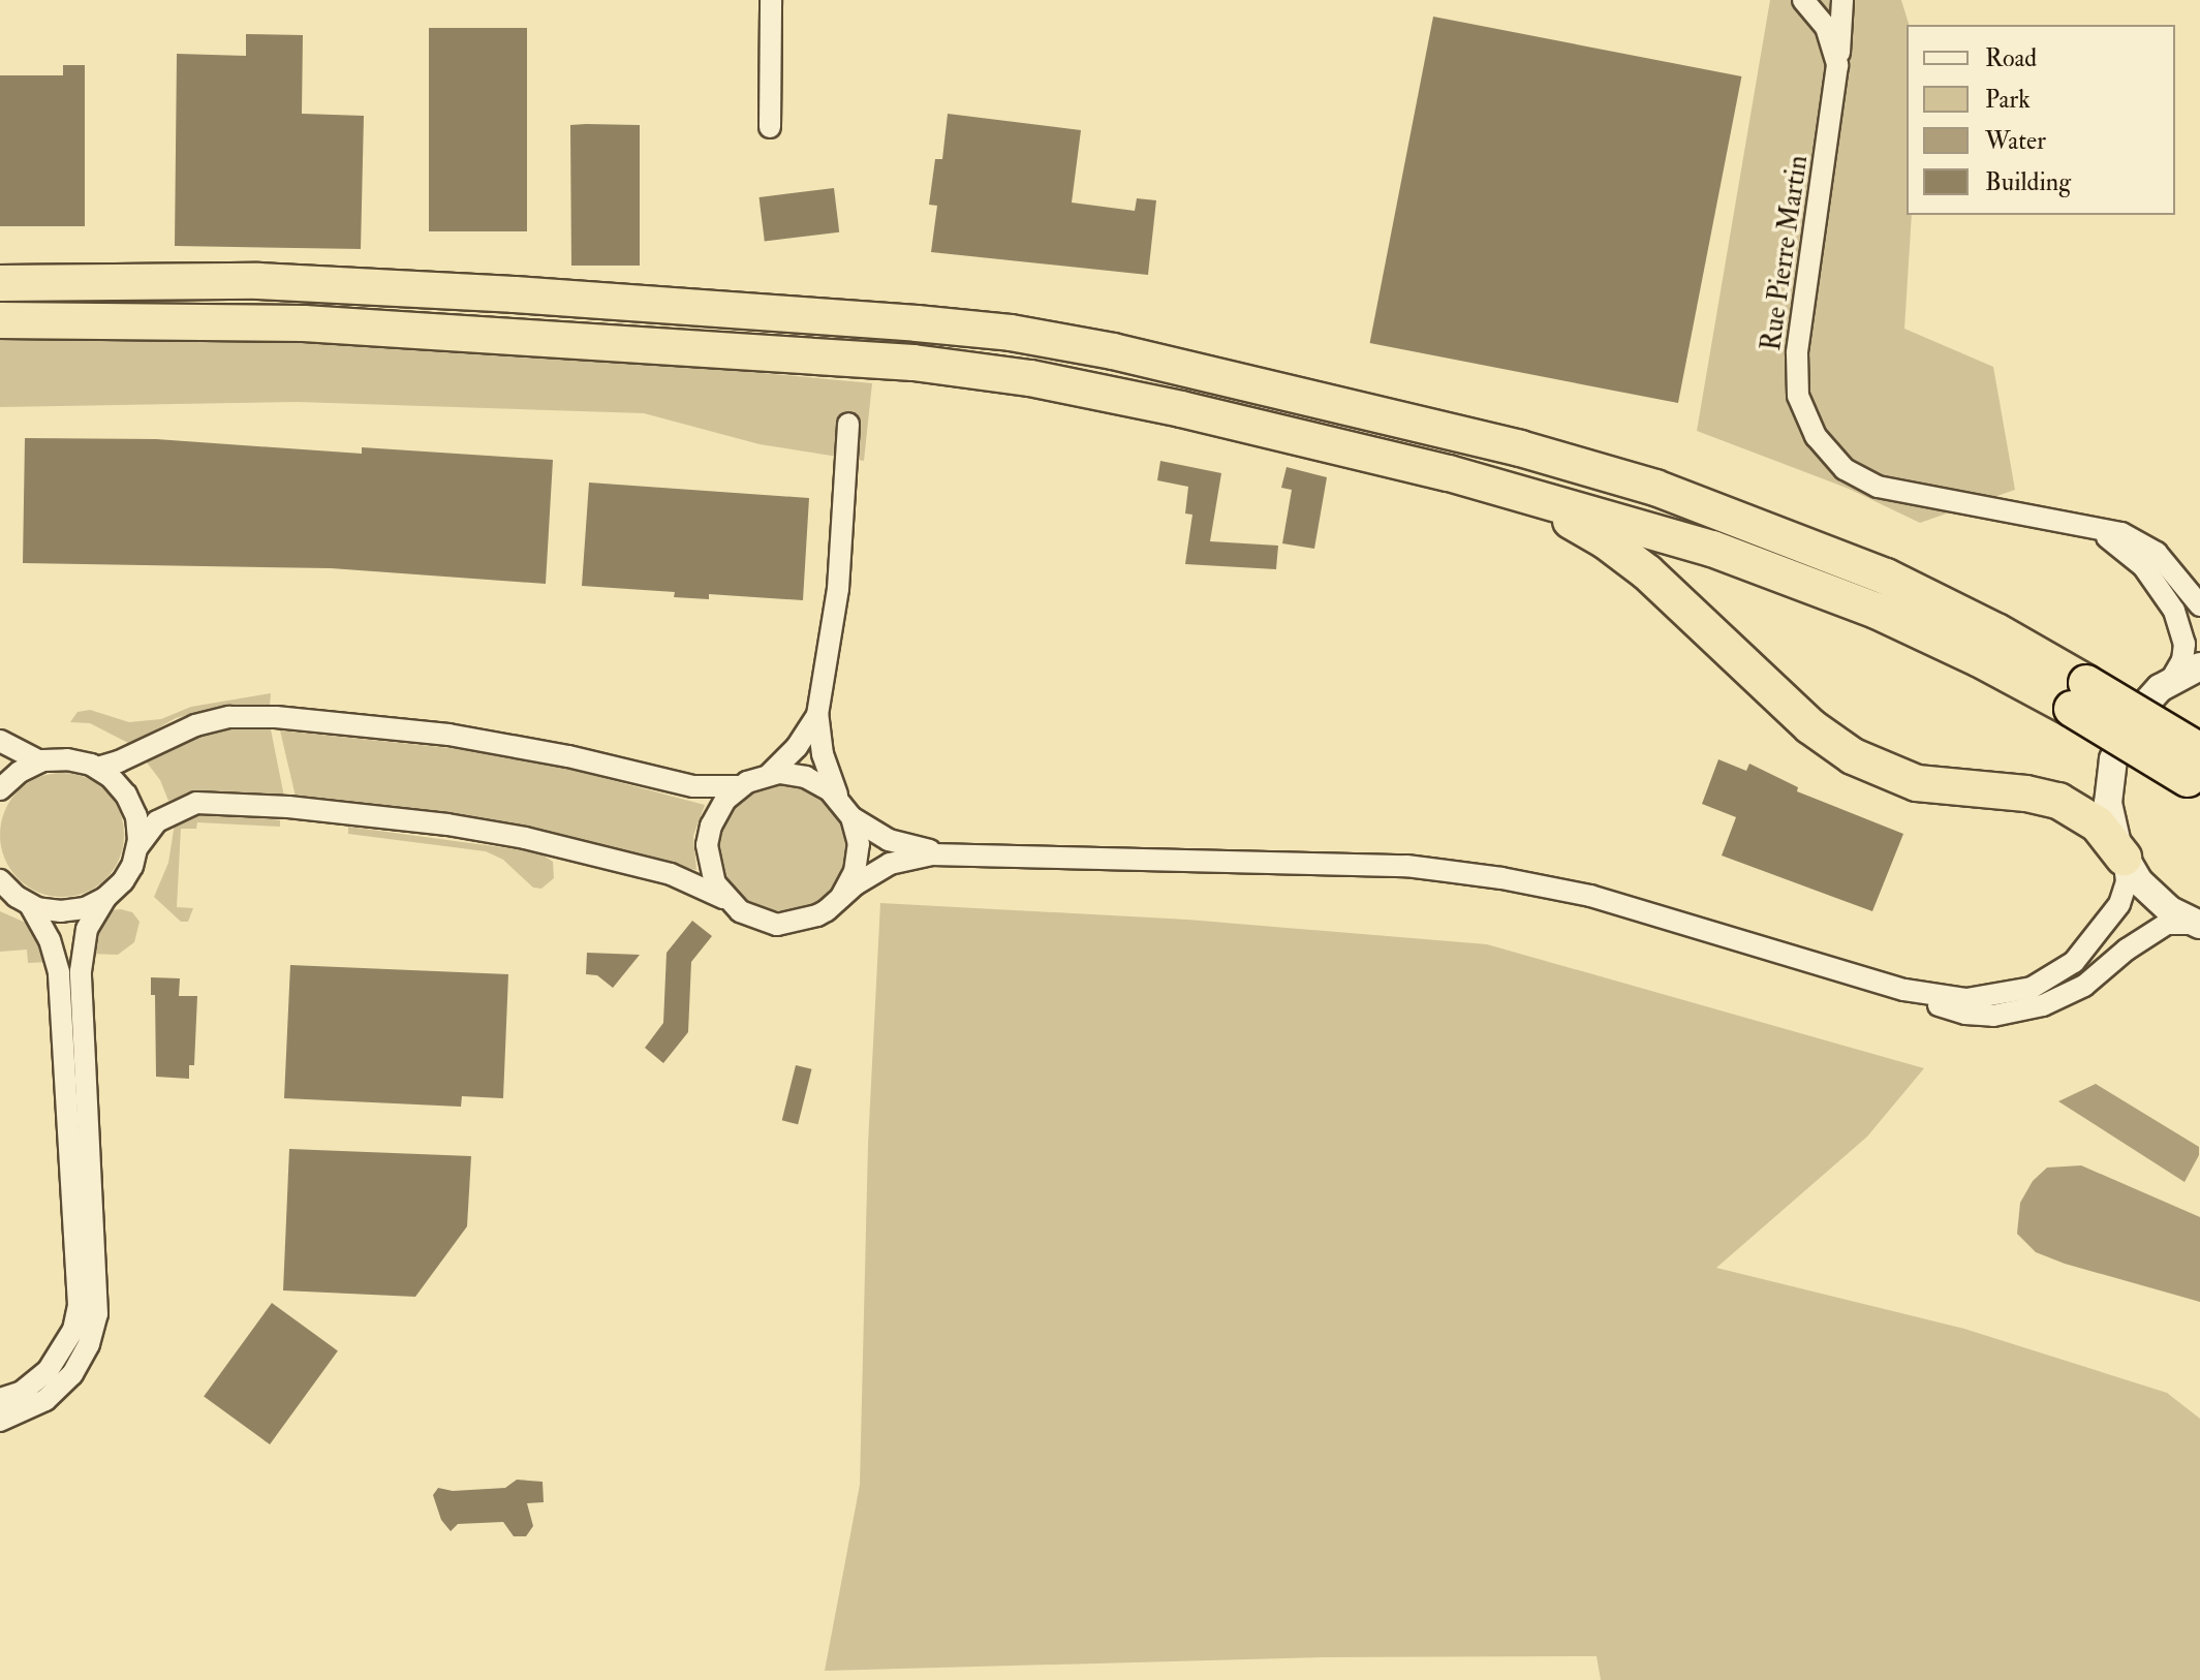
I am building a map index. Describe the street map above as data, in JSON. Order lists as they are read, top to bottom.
{
  "streets": {
    "street": ["Rue Pierre Martin"]
  },
  "legend": [
    "Road",
    "Park",
    "Water",
    "Building"
  ]
}
